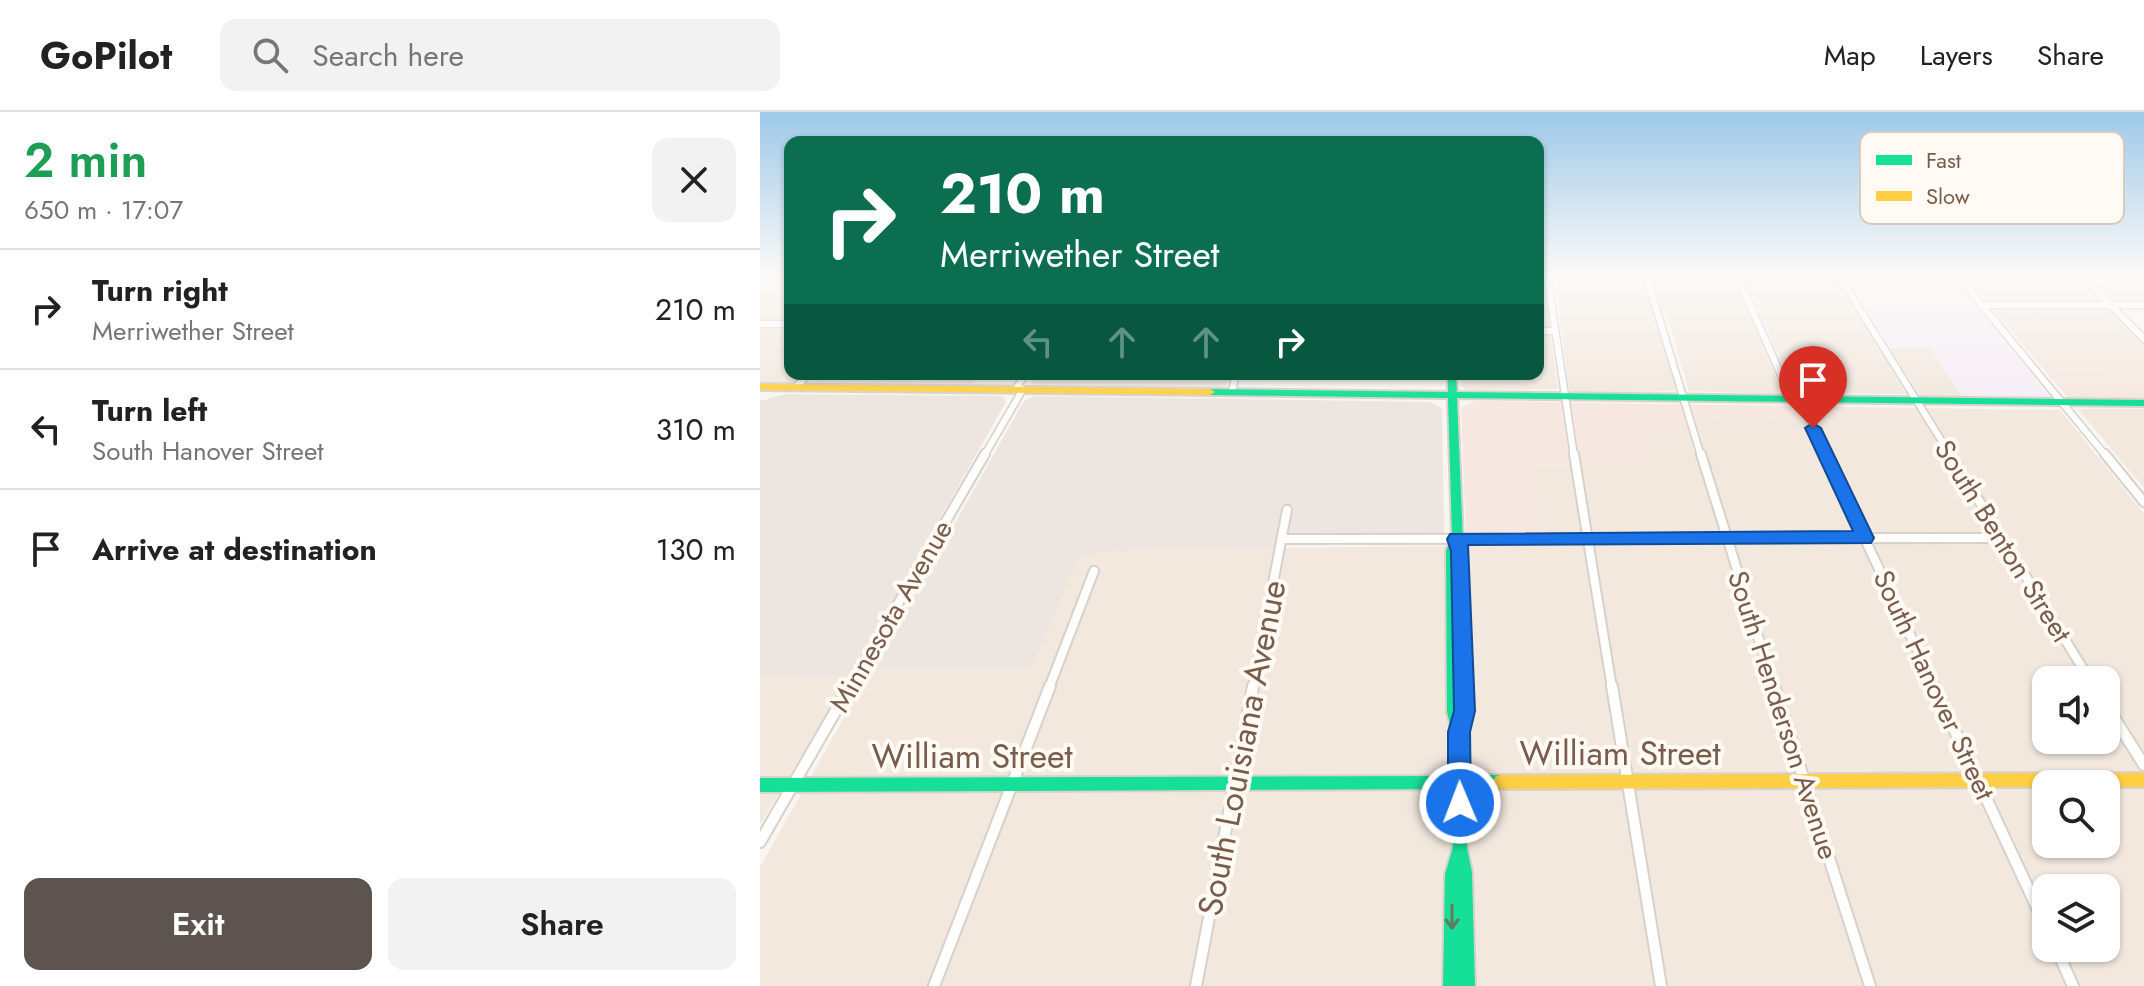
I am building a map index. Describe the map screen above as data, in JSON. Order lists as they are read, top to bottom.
{
  "streets": {
    "street": [
      "South Benton Street",
      "Minnesota Avenue",
      "South Hanover Street",
      "South Henderson Avenue",
      "South Louisiana Avenue",
      "William Street"
    ]
  },
  "crossings": [
    ["Minnesota Avenue", "William Street"],
    ["South Hanover Street", "William Street"],
    ["South Henderson Avenue", "William Street"],
    ["South Louisiana Avenue", "William Street"]
  ],
  "legend": ["Fast", "Slow"],
  "page": {
    "header": "GoPilot",
    "search": "Search here",
    "nav": ["Map", "Layers", "Share"],
    "heading": ["2 min", "650 m · 17:07"],
    "turn": ["210 m", "Merriwether Street"],
    "list": [
      {
        "name": "Turn right",
        "note": "Merriwether Street",
        "value": "210 m"
      },
      {
        "name": "Turn left",
        "note": "South Hanover Street",
        "value": "310 m"
      },
      {
        "name": "Arrive at destination",
        "value": "130 m"
      }
    ],
    "buttons": ["Exit", "Share"]
  }
}
